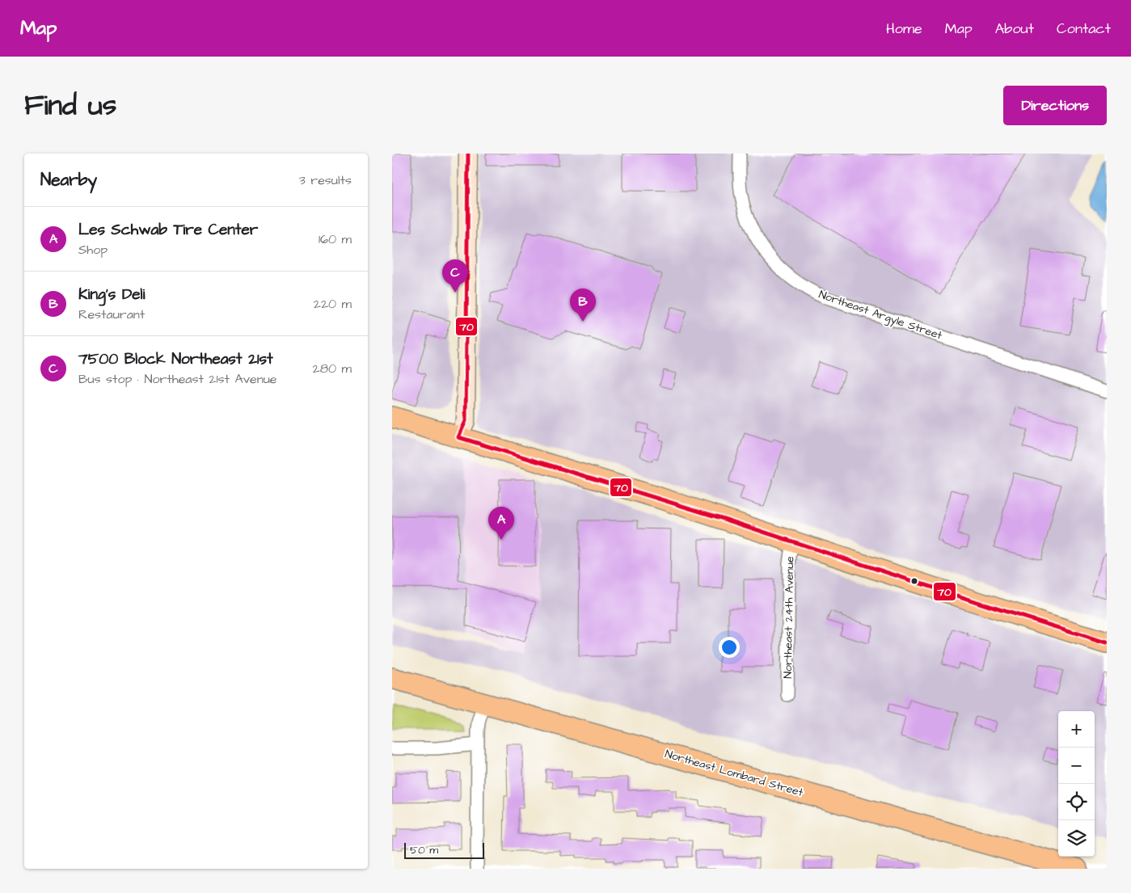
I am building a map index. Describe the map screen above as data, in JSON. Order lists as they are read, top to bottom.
{
  "streets": {
    "main road": ["Northeast Lombard Street"],
    "street": ["Northeast Argyle Street", "Northeast 24th Avenue"]
  },
  "lines": ["transit line 70"],
  "scale_bar": "50 m",
  "page": {
    "header": "Map",
    "nav": [
      "Home",
      "Map",
      "About",
      "Contact"
    ],
    "title": "Find us",
    "buttons": "Directions",
    "heading": ["Nearby", "3 results"],
    "list": [
      {
        "mark": "A",
        "name": "Les Schwab Tire Center",
        "note": "Shop",
        "value": "160 m"
      },
      {
        "mark": "B",
        "name": "King's Deli",
        "note": "Restaurant",
        "value": "220 m"
      },
      {
        "mark": "C",
        "name": "7500 Block Northeast 21st",
        "note": "Bus stop · Northeast 21st Avenue",
        "value": "280 m"
      }
    ],
    "pins": ["C", "B", "A"],
    "map_buttons": ["+", "−"],
    "scale": "50 m"
  }
}
